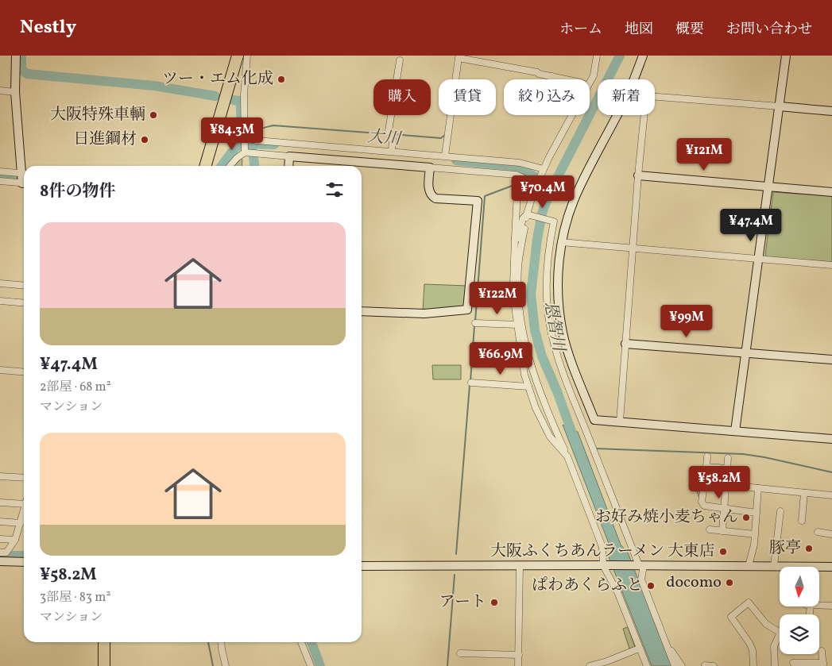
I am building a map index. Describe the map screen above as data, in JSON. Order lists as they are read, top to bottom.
{
  "water": ["大川", "恩智川"],
  "places": [
    "ツー・エム化成",
    "大阪特殊車輌",
    "日進鋼材",
    "お好み焼小麦ちゃん",
    "豚亭",
    "大阪ふくちあんラーメン 大東店",
    "docomo",
    "ぱわあくらふと",
    "アート"
  ],
  "north": "bottom",
  "page": {
    "header": "Nestly",
    "nav": [
      "ホーム",
      "地図",
      "概要",
      "お問い合わせ"
    ],
    "chip": [
      "購入",
      "賃貸",
      "絞り込み",
      "新着"
    ],
    "price": [
      "¥84.3M",
      "¥121M",
      "¥70.4M",
      "¥47.4M",
      "¥122M",
      "¥99M",
      "¥66.9M",
      "¥58.2M"
    ],
    "heading": "8件の物件",
    "list": [
      {
        "name": "¥47.4M",
        "note": "2部屋 · 68 m² · マンション"
      },
      {
        "name": "¥58.2M",
        "note": "3部屋 · 83 m² · マンション"
      }
    ]
  }
}
